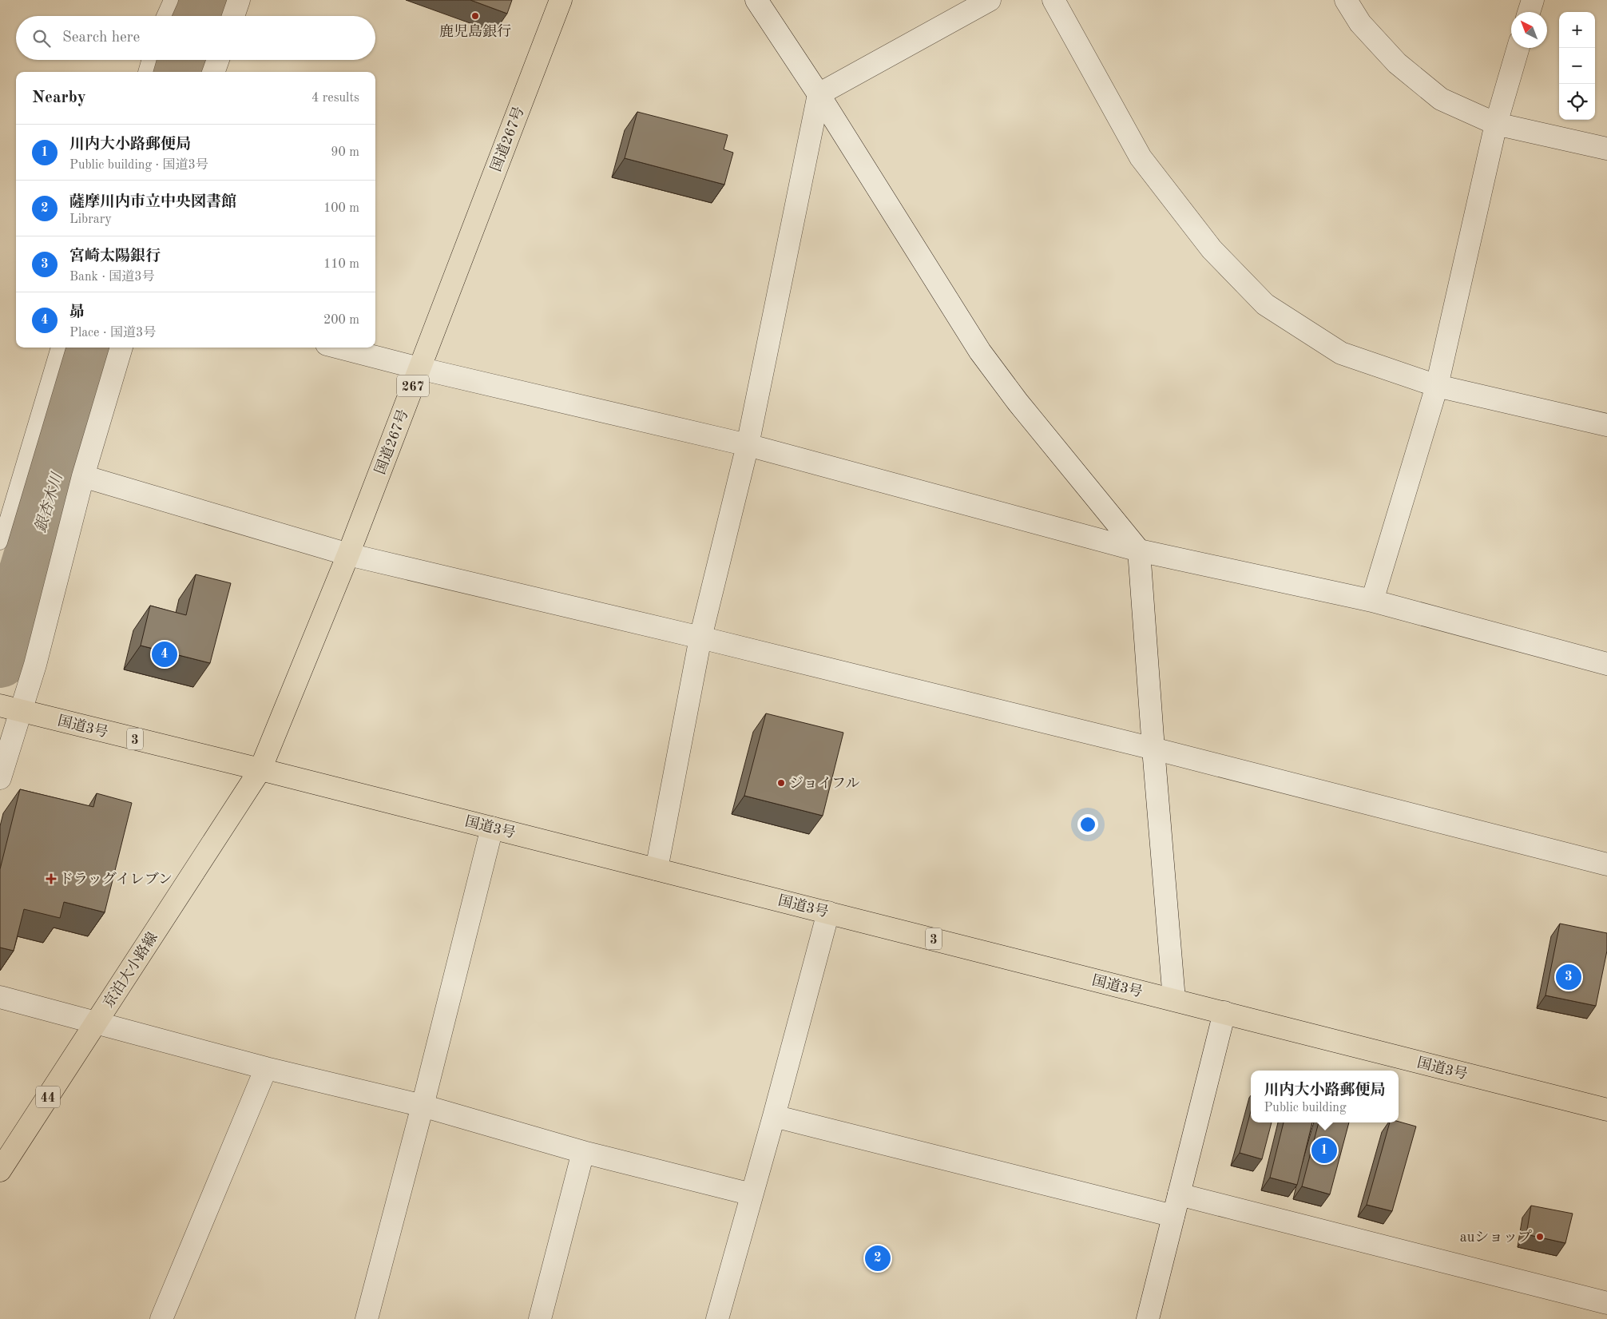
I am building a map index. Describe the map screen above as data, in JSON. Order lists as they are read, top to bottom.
{
  "streets": {
    "main road": [
      "国道267号",
      "267",
      "国道3号",
      "3",
      "京泊大小路線",
      "44"
    ]
  },
  "crossings": [
    ["国道267号", "国道3号"],
    ["国道267号", "京泊大小路線"],
    ["国道3号", "京泊大小路線"]
  ],
  "water": ["銀杏木川"],
  "places": {
    "other": ["鹿児島銀行", "ジョイフル", "auショップ"],
    "health": ["ドラッグイレブン"]
  },
  "north": "top left",
  "page": {
    "map_buttons": ["+", "−"],
    "search": "Search here",
    "heading": ["Nearby", "4 results"],
    "list": [
      {
        "mark": "1",
        "name": "川内大小路郵便局",
        "note": "Public building · 国道3号",
        "value": "90 m"
      },
      {
        "mark": "2",
        "name": "薩摩川内市立中央図書館",
        "note": "Library",
        "value": "100 m"
      },
      {
        "mark": "3",
        "name": "宮崎太陽銀行",
        "note": "Bank · 国道3号",
        "value": "110 m"
      },
      {
        "mark": "4",
        "name": "昴",
        "note": "Place · 国道3号",
        "value": "200 m"
      }
    ],
    "pins": [
      "4",
      "3",
      "1",
      "2"
    ],
    "popup": ["川内大小路郵便局", "Public building"]
  }
}
